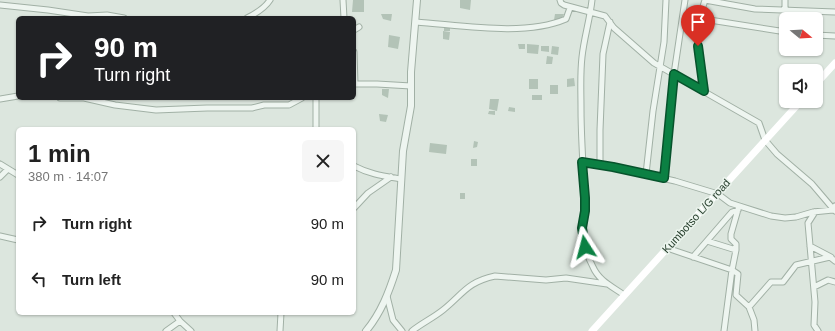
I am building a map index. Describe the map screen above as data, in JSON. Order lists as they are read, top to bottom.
{
  "streets": {
    "main road": ["Kumbotso L/G road"]
  },
  "north": "right",
  "page": {
    "turn": ["90 m", "Turn right"],
    "heading": ["1 min", "380 m · 14:07"],
    "list": [
      {
        "name": "Turn right",
        "value": "90 m"
      },
      {
        "name": "Turn left",
        "value": "90 m"
      }
    ]
  }
}
